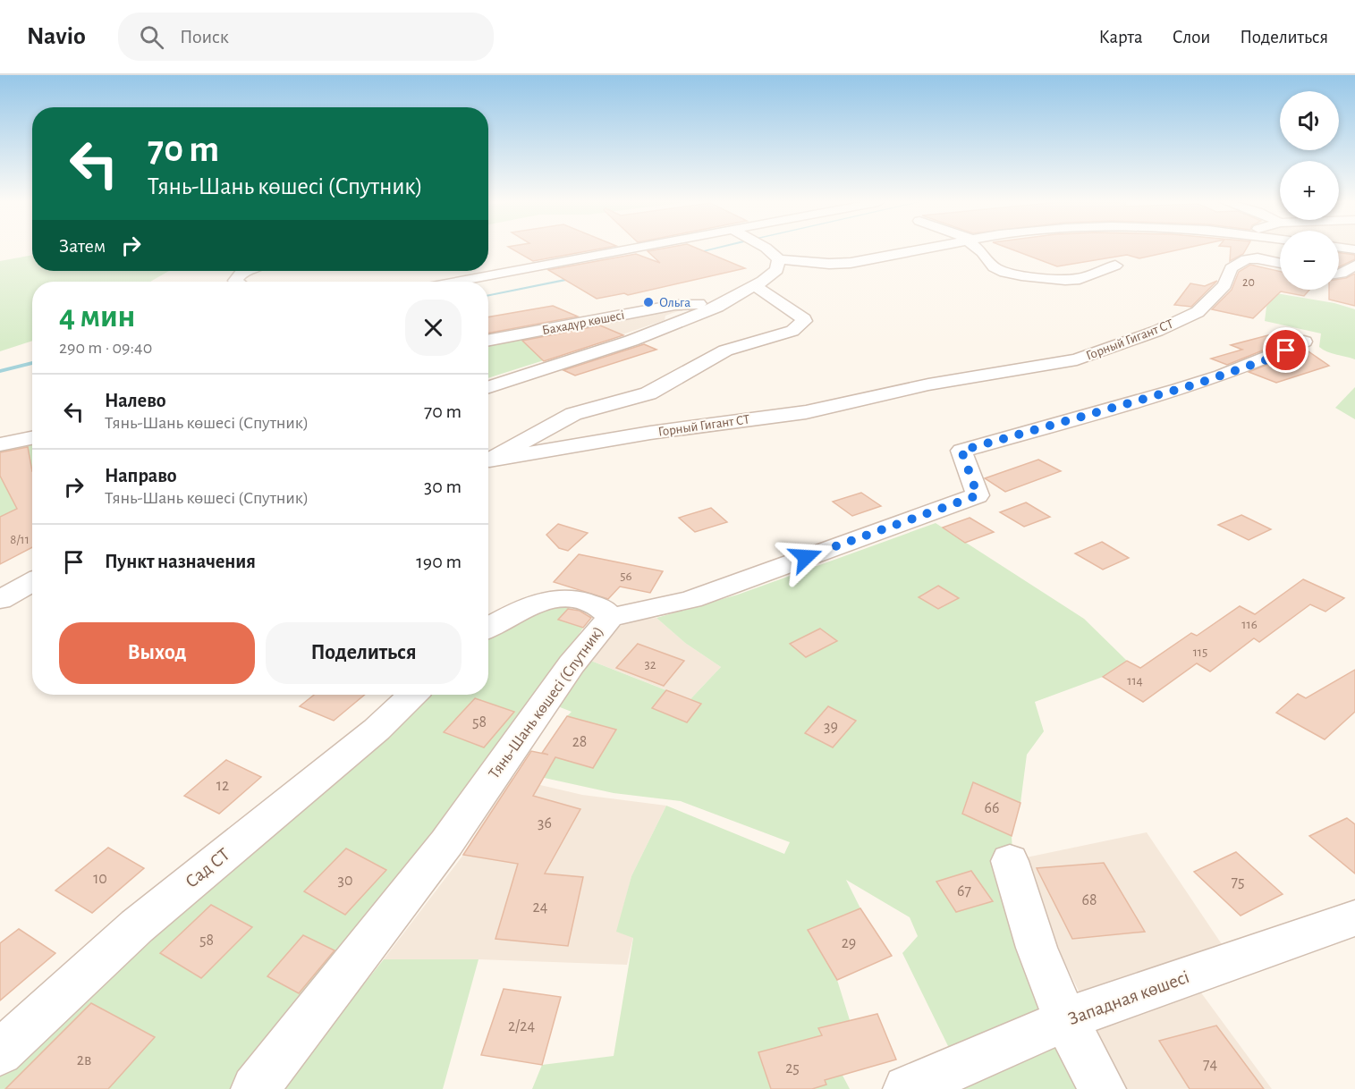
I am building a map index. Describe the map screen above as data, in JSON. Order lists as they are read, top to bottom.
{
  "streets": {
    "street": [
      "Бахадүр көшесі",
      "Горный Гигант СТ",
      "Тянь-Шань көшесі (Спутник)",
      "Сад СТ",
      "Западная көшесі"
    ]
  },
  "crossings": [
    ["Бахадүр көшесі", "Горный Гигант СТ"]
  ],
  "places": ["Ольга"],
  "house_numbers": [
    "20",
    "8/11",
    "56",
    "116",
    "115",
    "32",
    "114",
    "58",
    "39",
    "28",
    "12",
    "66",
    "36",
    "10",
    "30",
    "75",
    "67",
    "68",
    "24",
    "58",
    "29",
    "2/24",
    "2в",
    "74",
    "25"
  ],
  "page": {
    "header": "Navio",
    "search": "Поиск",
    "nav": ["Карта", "Слои", "Поделиться"],
    "map_buttons": ["+", "−"],
    "turn": ["70 m", "Тянь-Шань көшесі (Спутник)"],
    "then": "Затем",
    "heading": ["4 мин", "290 m · 09:40"],
    "list": [
      {
        "name": "Налево",
        "note": "Тянь-Шань көшесі (Спутник)",
        "value": "70 m"
      },
      {
        "name": "Направо",
        "note": "Тянь-Шань көшесі (Спутник)",
        "value": "30 m"
      },
      {
        "name": "Пункт назначения",
        "value": "190 m"
      }
    ],
    "buttons": ["Выход", "Поделиться"]
  }
}
